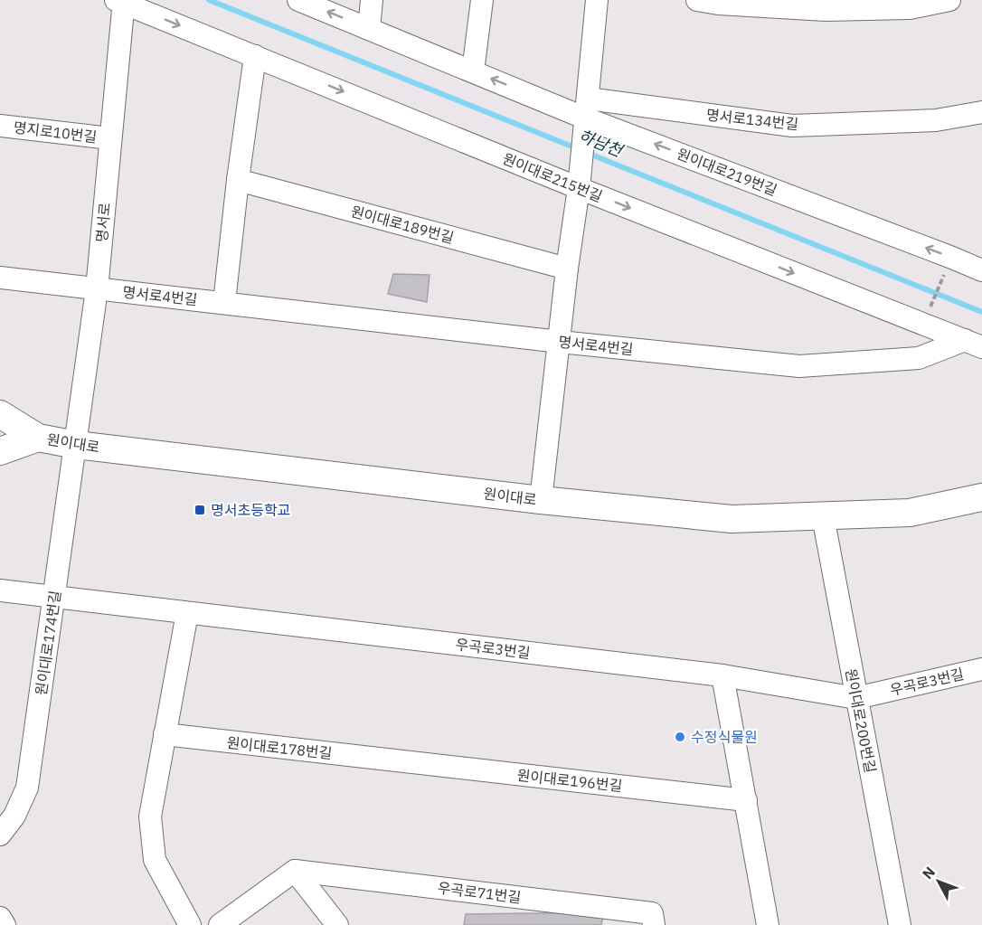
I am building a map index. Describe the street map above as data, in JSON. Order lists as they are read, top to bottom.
{
  "streets": {
    "main road": ["원이대로"],
    "street": [
      "명서로134번길",
      "명지로10번길",
      "원이대로219번길",
      "원이대로215번길",
      "명서로",
      "원이대로189번길",
      "명서로4번길",
      "원이대로174번길",
      "우곡로3번길",
      "원이대로200번길",
      "원이대로178번길",
      "원이대로196번길",
      "우곡로71번길"
    ]
  },
  "crossings": [
    ["명서로134번길", "원이대로219번길"],
    ["명지로10번길", "명서로"],
    ["원이대로215번길", "명서로"],
    ["원이대로215번길", "명서로4번길"],
    ["명서로", "명서로4번길"],
    ["명서로", "원이대로"],
    ["명서로", "원이대로174번길"],
    ["원이대로", "원이대로174번길"],
    ["원이대로", "원이대로200번길"],
    ["원이대로174번길", "우곡로3번길"],
    ["우곡로3번길", "원이대로200번길"],
    ["원이대로178번길", "원이대로196번길"]
  ],
  "one_way": ["원이대로219번길", "원이대로215번길"],
  "water": ["하남천"],
  "places": {
    "transit": ["명서초등학교"],
    "other": ["수정식물원"]
  },
  "north": "top left"
}
